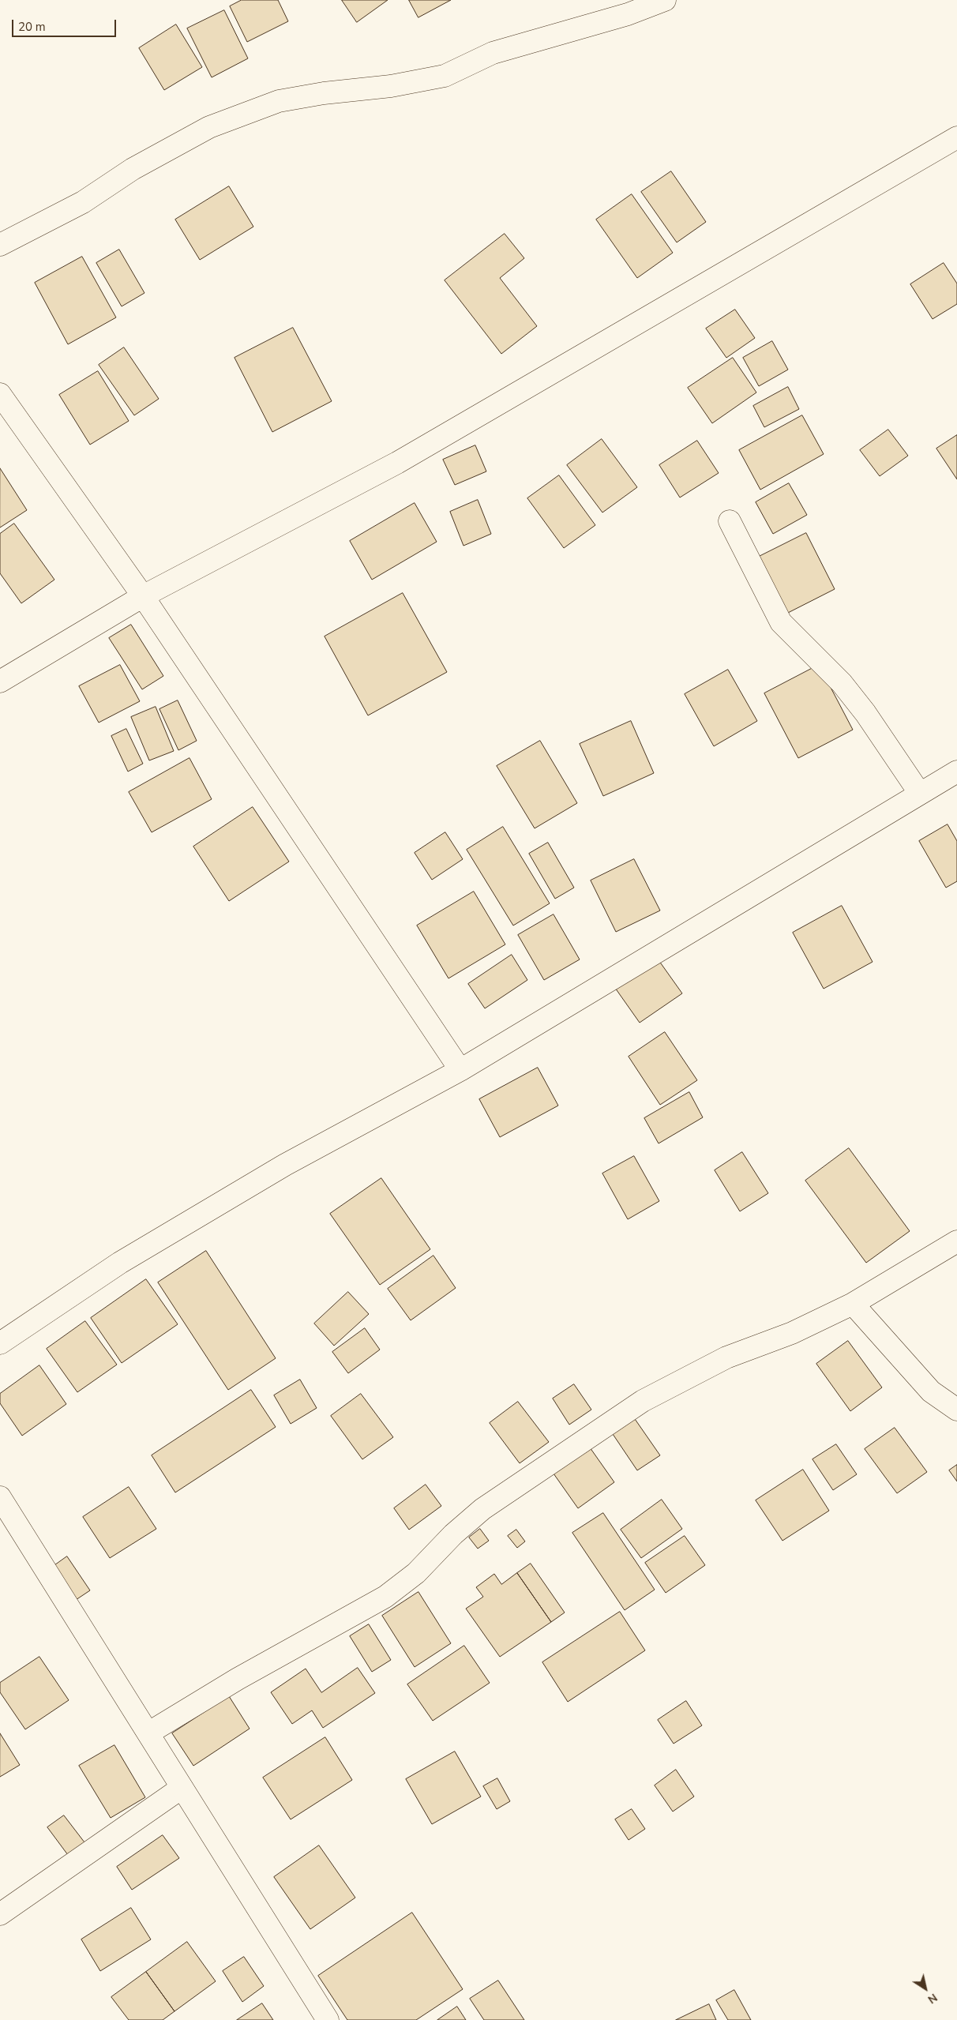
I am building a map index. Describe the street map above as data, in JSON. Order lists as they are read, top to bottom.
{
  "scale_bar": "20 m",
  "north": "bottom right"
}
